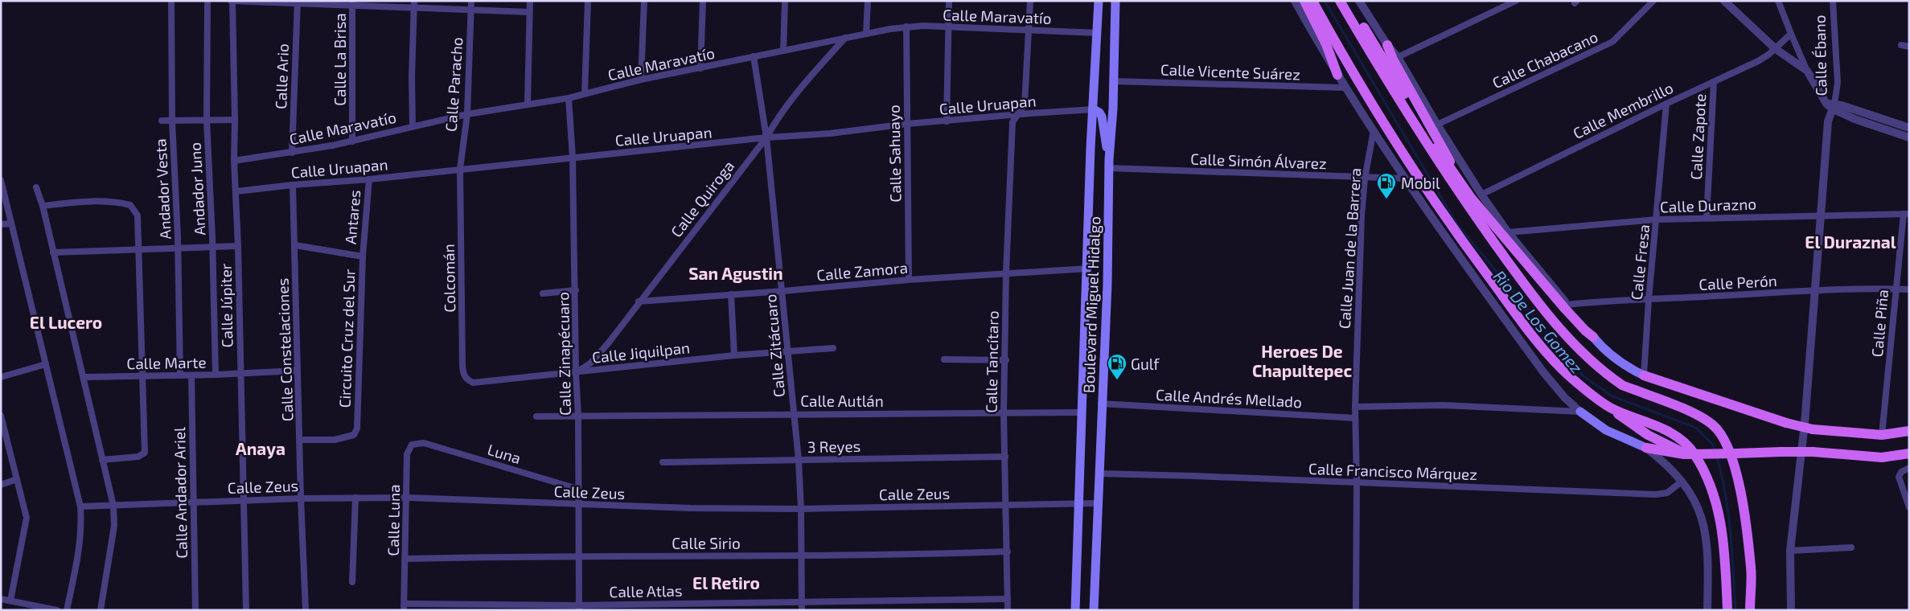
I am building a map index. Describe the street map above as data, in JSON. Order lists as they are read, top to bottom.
{
  "streets": {
    "main road": ["Boulevard Miguel Hidalgo"],
    "street": [
      "Calle Maravatío",
      "Calle Ébano",
      "Calle La Brisa",
      "Calle Chabacano",
      "Calle Vicente Suárez",
      "Calle Ario",
      "Calle Paracho",
      "Calle Uruapan",
      "Calle Membrillo",
      "Calle Zapote",
      "Calle Sahuayo",
      "Calle Simón Álvarez",
      "Andador Vesta",
      "Andador Juno",
      "Calle Quiroga",
      "Calle Durazno",
      "Antares",
      "Calle Juan de la Barrera",
      "Calle Fresa",
      "Calle Zamora",
      "Colcomán",
      "Calle Perón",
      "Calle Júpiter",
      "Calle Piña",
      "Circuito Cruz del Sur",
      "Calle Zitácuaro",
      "Calle Constelaciones",
      "Calle Jiquilpan",
      "Calle Zinapécuaro",
      "Calle Tancítaro",
      "Calle Marte",
      "Calle Andrés Mellado",
      "Calle Autlán",
      "3 Reyes",
      "Luna",
      "Calle Francisco Márquez",
      "Calle Zeus",
      "Calle Andador Ariel",
      "Calle Luna",
      "Calle Sirio",
      "Calle Atlas"
    ]
  },
  "crossings": [
    ["Calle Maravatío", "Calle La Brisa"],
    ["Calle Maravatío", "Calle Ario"],
    ["Calle Maravatío", "Calle Paracho"],
    ["Calle Maravatío", "Calle Sahuayo"],
    ["Calle Maravatío", "Calle Quiroga"],
    ["Calle Maravatío", "Boulevard Miguel Hidalgo"],
    ["Calle Maravatío", "Calle Júpiter"],
    ["Calle Maravatío", "Calle Zitácuaro"],
    ["Calle Maravatío", "Calle Zinapécuaro"],
    ["Calle Maravatío", "Calle Tancítaro"],
    ["Calle Vicente Suárez", "Boulevard Miguel Hidalgo"],
    ["Calle Paracho", "Calle Uruapan"],
    ["Calle Paracho", "Colcomán"],
    ["Calle Uruapan", "Calle Sahuayo"],
    ["Calle Uruapan", "Calle Quiroga"],
    ["Calle Uruapan", "Antares"],
    ["Calle Uruapan", "Colcomán"],
    ["Calle Uruapan", "Boulevard Miguel Hidalgo"],
    ["Calle Uruapan", "Calle Júpiter"],
    ["Calle Uruapan", "Calle Zitácuaro"],
    ["Calle Uruapan", "Calle Constelaciones"],
    ["Calle Uruapan", "Calle Zinapécuaro"],
    ["Calle Uruapan", "Calle Tancítaro"],
    ["Calle Membrillo", "Calle Zapote"],
    ["Calle Membrillo", "Calle Fresa"],
    ["Calle Zapote", "Calle Durazno"],
    ["Calle Sahuayo", "Calle Zamora"],
    ["Calle Simón Álvarez", "Calle Juan de la Barrera"],
    ["Calle Simón Álvarez", "Boulevard Miguel Hidalgo"],
    ["Andador Vesta", "Calle Marte"],
    ["Andador Juno", "Calle Marte"],
    ["Calle Quiroga", "Calle Zamora"],
    ["Calle Quiroga", "Calle Zitácuaro"],
    ["Calle Quiroga", "Calle Jiquilpan"],
    ["Calle Quiroga", "Calle Zinapécuaro"],
    ["Calle Durazno", "Calle Fresa"],
    ["Calle Durazno", "Calle Piña"],
    ["Antares", "Circuito Cruz del Sur"],
    ["Calle Juan de la Barrera", "Calle Andrés Mellado"],
    ["Calle Juan de la Barrera", "Calle Francisco Márquez"],
    ["Calle Fresa", "Calle Perón"],
    ["Calle Zamora", "Boulevard Miguel Hidalgo"],
    ["Calle Zamora", "Calle Zitácuaro"],
    ["Calle Zamora", "Calle Tancítaro"],
    ["Colcomán", "Calle Jiquilpan"],
    ["Calle Perón", "Calle Piña"],
    ["Boulevard Miguel Hidalgo", "Calle Andrés Mellado"],
    ["Boulevard Miguel Hidalgo", "Calle Autlán"],
    ["Boulevard Miguel Hidalgo", "Calle Francisco Márquez"],
    ["Boulevard Miguel Hidalgo", "Calle Zeus"],
    ["Calle Júpiter", "Calle Marte"],
    ["Calle Júpiter", "Calle Zeus"],
    ["Circuito Cruz del Sur", "Calle Constelaciones"],
    ["Calle Zitácuaro", "Calle Jiquilpan"],
    ["Calle Zitácuaro", "Calle Autlán"],
    ["Calle Zitácuaro", "3 Reyes"],
    ["Calle Zitácuaro", "Calle Zeus"],
    ["Calle Zitácuaro", "Calle Sirio"],
    ["Calle Zitácuaro", "Calle Atlas"],
    ["Calle Constelaciones", "Calle Marte"],
    ["Calle Constelaciones", "Calle Zeus"],
    ["Calle Jiquilpan", "Calle Zinapécuaro"],
    ["Calle Zinapécuaro", "Calle Autlán"],
    ["Calle Zinapécuaro", "Luna"],
    ["Calle Zinapécuaro", "Calle Zeus"],
    ["Calle Zinapécuaro", "Calle Sirio"],
    ["Calle Zinapécuaro", "Calle Atlas"],
    ["Calle Tancítaro", "Calle Autlán"],
    ["Calle Tancítaro", "3 Reyes"],
    ["Calle Tancítaro", "Calle Zeus"],
    ["Calle Tancítaro", "Calle Sirio"],
    ["Calle Tancítaro", "Calle Atlas"],
    ["Calle Marte", "Calle Andador Ariel"],
    ["Luna", "Calle Luna"],
    ["Calle Zeus", "Calle Andador Ariel"],
    ["Calle Zeus", "Calle Luna"],
    ["Calle Luna", "Calle Sirio"],
    ["Calle Luna", "Calle Atlas"]
  ],
  "districts": [
    "El Duraznal",
    "San Agustin",
    "El Lucero",
    "Heroes De Chapultepec",
    "Anaya",
    "El Retiro"
  ],
  "water": ["Rio De Los Gomez"],
  "places": {
    "fuel station": ["Mobil", "Gulf"]
  }
}
